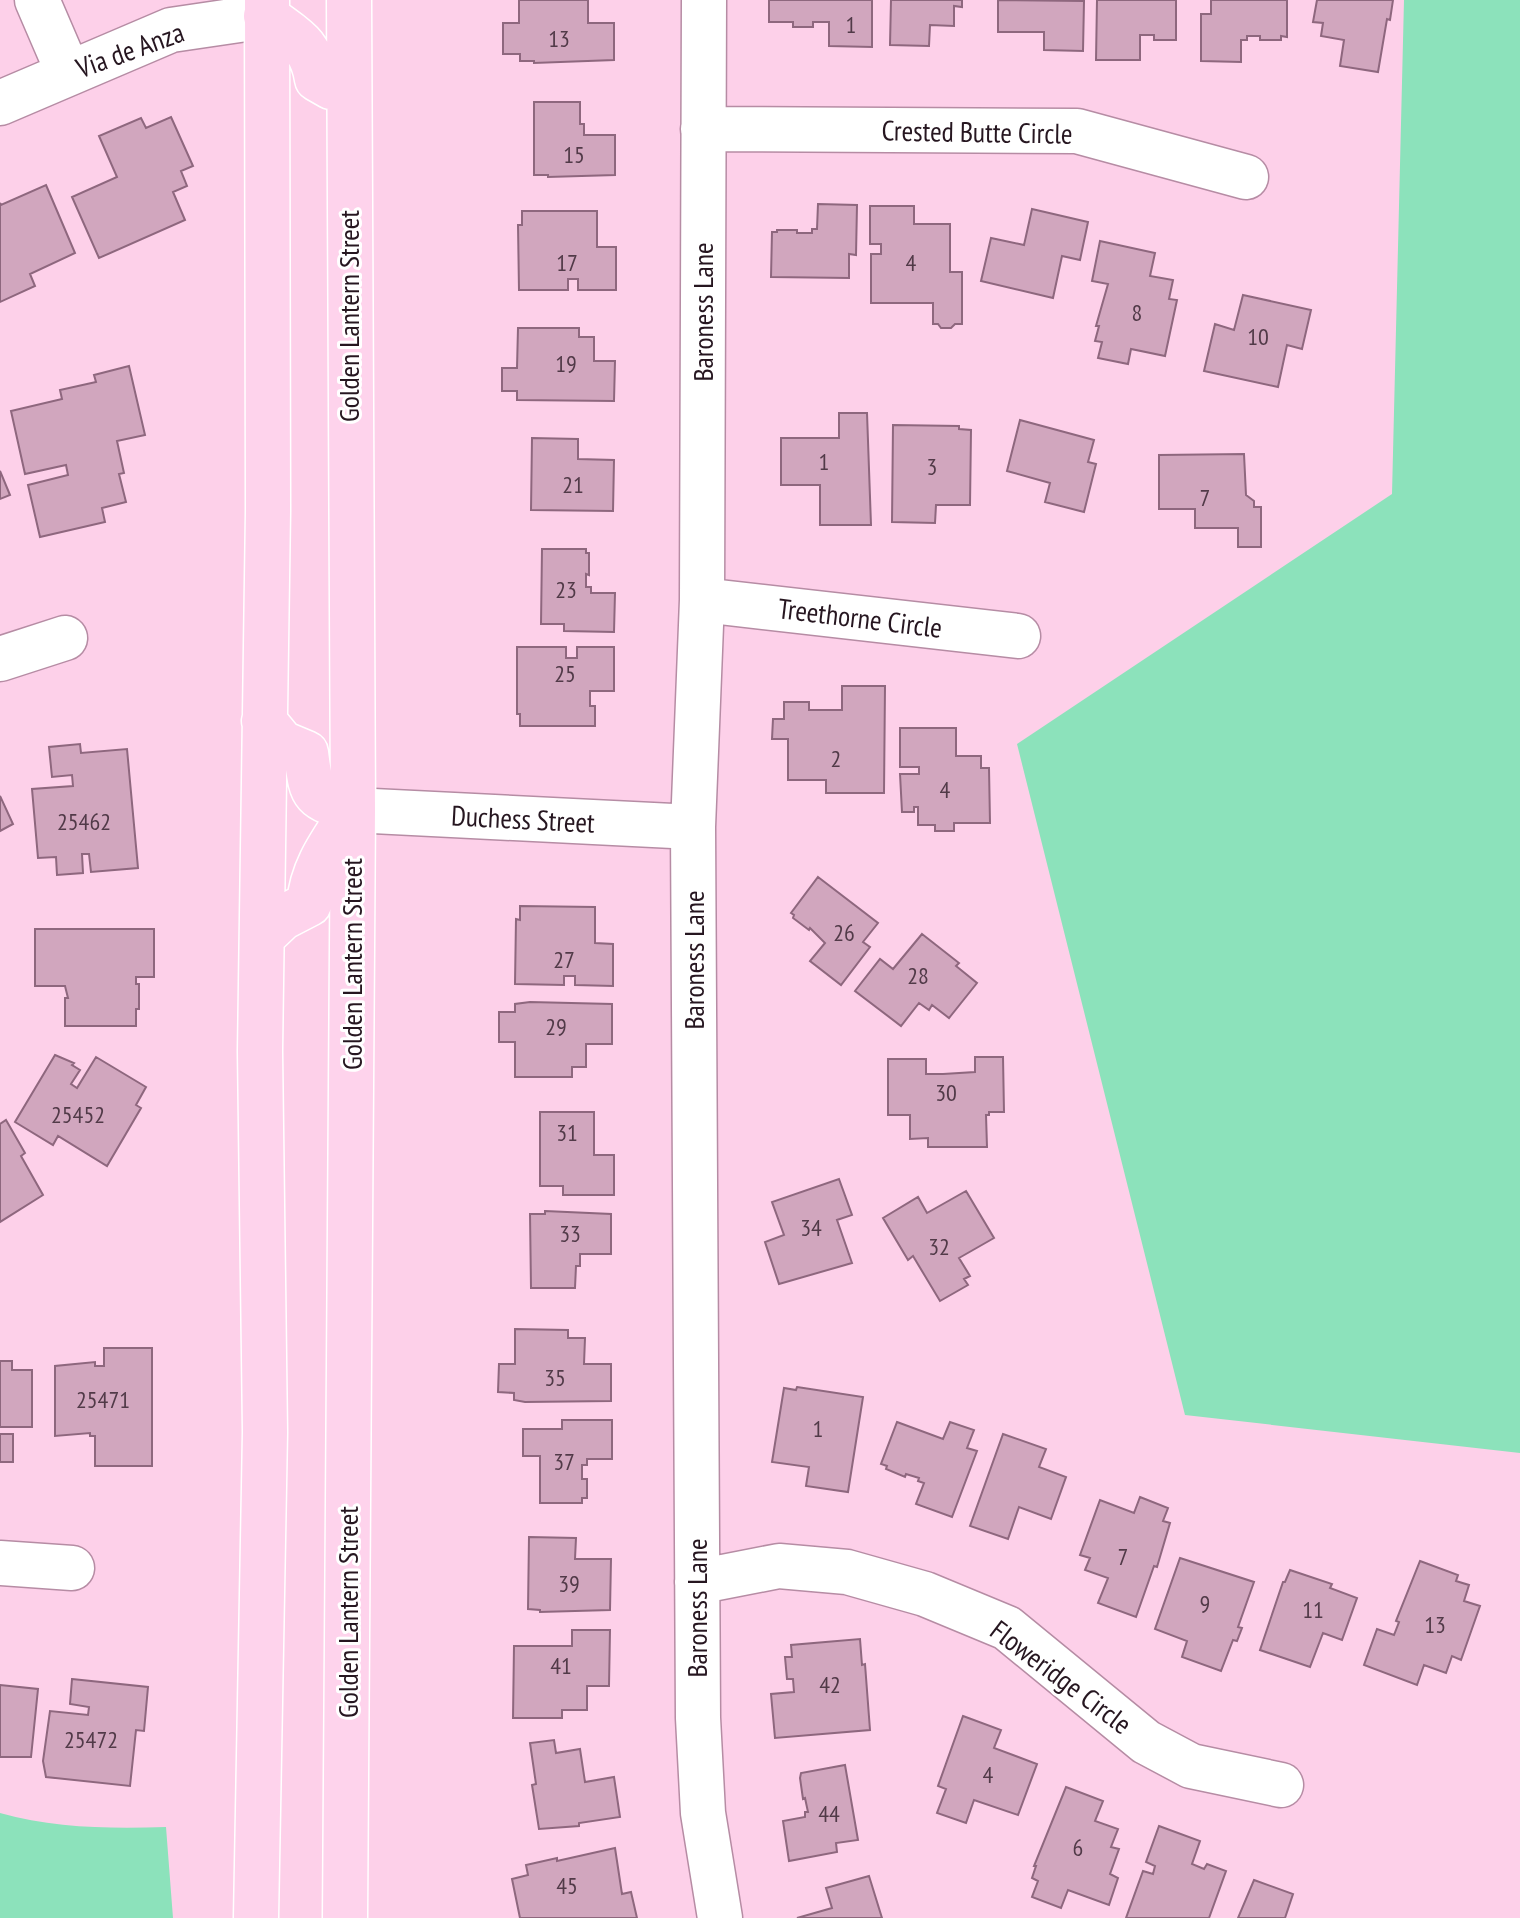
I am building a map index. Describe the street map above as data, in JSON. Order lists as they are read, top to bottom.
{
  "streets": {
    "main road": ["Golden Lantern Street"],
    "street": [
      "Via de Anza",
      "Crested Butte Circle",
      "Baroness Lane",
      "Treethorne Circle",
      "Duchess Street",
      "Floweridge Circle"
    ]
  },
  "crossings": [
    ["Crested Butte Circle", "Baroness Lane"],
    ["Baroness Lane", "Treethorne Circle"],
    ["Baroness Lane", "Duchess Street"],
    ["Baroness Lane", "Floweridge Circle"],
    ["Golden Lantern Street", "Duchess Street"]
  ],
  "house_numbers": [
    "1",
    "13",
    "15",
    "17",
    "4",
    "8",
    "10",
    "19",
    "1",
    "3",
    "21",
    "7",
    "23",
    "25",
    "2",
    "4",
    "25462",
    "26",
    "27",
    "28",
    "29",
    "30",
    "25452",
    "31",
    "34",
    "33",
    "32",
    "35",
    "25471",
    "1",
    "37",
    "7",
    "39",
    "9",
    "11",
    "13",
    "41",
    "42",
    "25472",
    "4",
    "44",
    "6",
    "45"
  ]
}
